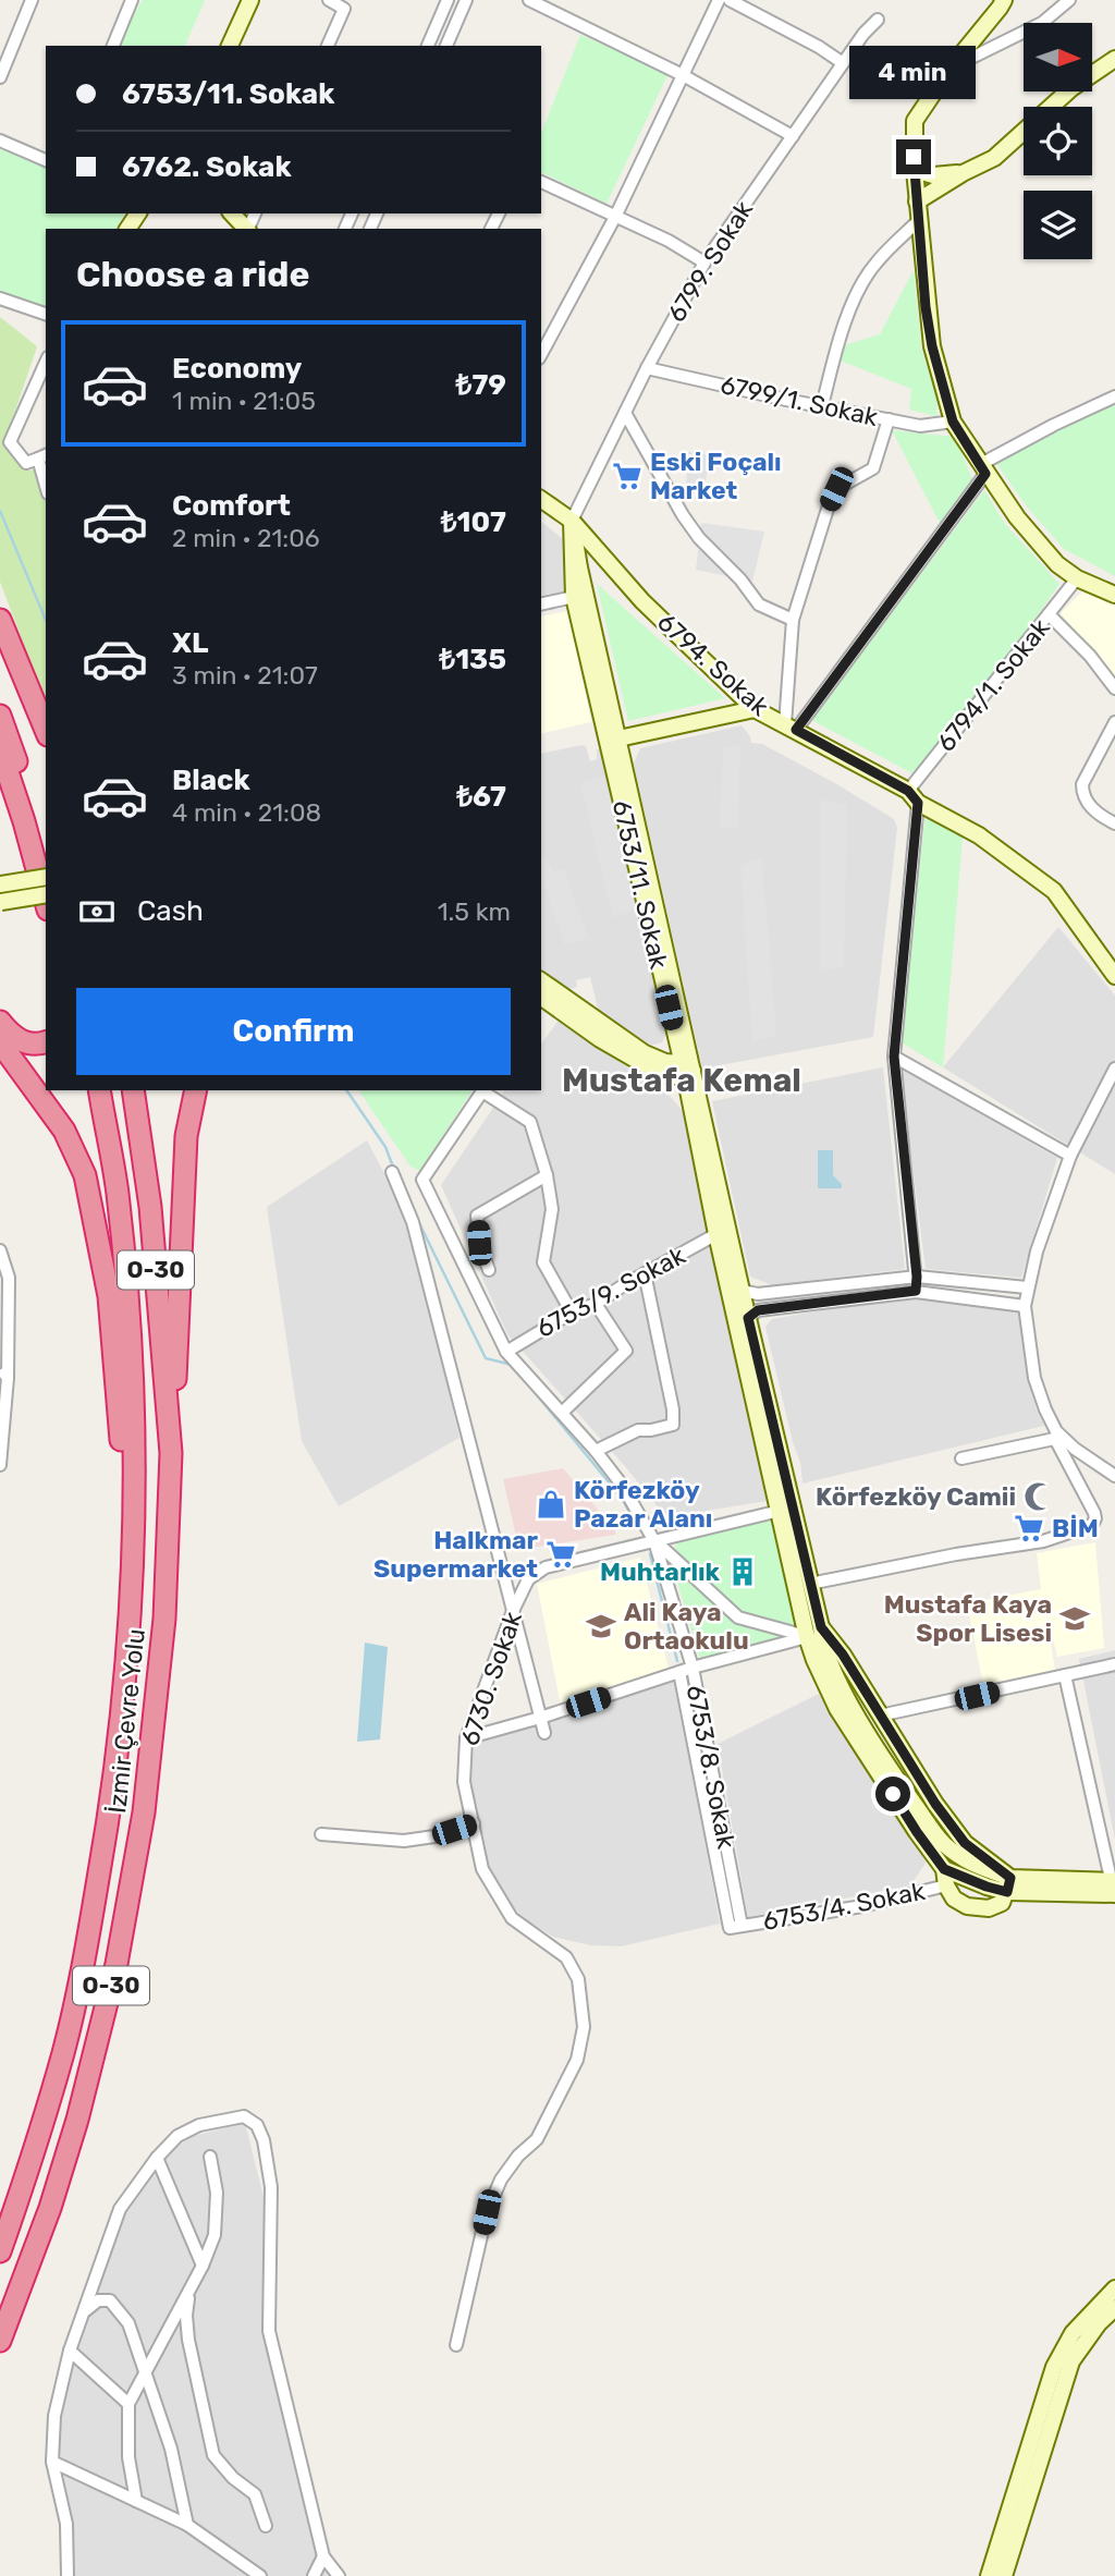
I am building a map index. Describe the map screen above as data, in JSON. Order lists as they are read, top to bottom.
{
  "streets": {
    "highway": ["O-30", "İzmir Çevre Yolu"],
    "street": [
      "6799. Sokak",
      "6799/1. Sokak",
      "6794. Sokak",
      "6794/1. Sokak",
      "6753/11. Sokak",
      "6753/9. Sokak",
      "6730. Sokak",
      "6753/8. Sokak",
      "6753/4. Sokak"
    ]
  },
  "crossings": [
    ["6799. Sokak", "6799/1. Sokak"],
    ["6799. Sokak", "6794. Sokak"],
    ["6799. Sokak", "6753/11. Sokak"],
    ["6794. Sokak", "6794/1. Sokak"],
    ["6794. Sokak", "6753/11. Sokak"],
    ["6753/11. Sokak", "6753/9. Sokak"],
    ["6753/11. Sokak", "6730. Sokak"],
    ["6753/11. Sokak", "6753/4. Sokak"],
    ["6753/9. Sokak", "6753/8. Sokak"],
    ["6730. Sokak", "6753/8. Sokak"],
    ["6753/8. Sokak", "6753/4. Sokak"]
  ],
  "districts": ["Mustafa Kemal"],
  "places": {
    "supermarket": ["Eski Foçalı Market", "BİM", "Halkmar Supermarket"],
    "mosque": ["Körfezköy Camii"],
    "shop": ["Körfezköy Pazar Alanı"],
    "building": ["Muhtarlık"],
    "school or university": ["Mustafa Kaya Spor Lisesi", "Ali Kaya Ortaokulu"]
  },
  "north": "right",
  "page": {
    "bubble": "4 min",
    "banner": ["6753/11. Sokak", "6762. Sokak"],
    "heading": "Choose a ride",
    "list": [
      {
        "name": "Economy",
        "note": "1 min · 21:05",
        "value": "₺79"
      },
      {
        "name": "Comfort",
        "note": "2 min · 21:06",
        "value": "₺107"
      },
      {
        "name": "XL",
        "note": "3 min · 21:07",
        "value": "₺135"
      },
      {
        "name": "Black",
        "note": "4 min · 21:08",
        "value": "₺67"
      }
    ],
    "pay": ["Cash", "1.5 km"],
    "buttons": "Confirm"
  }
}
